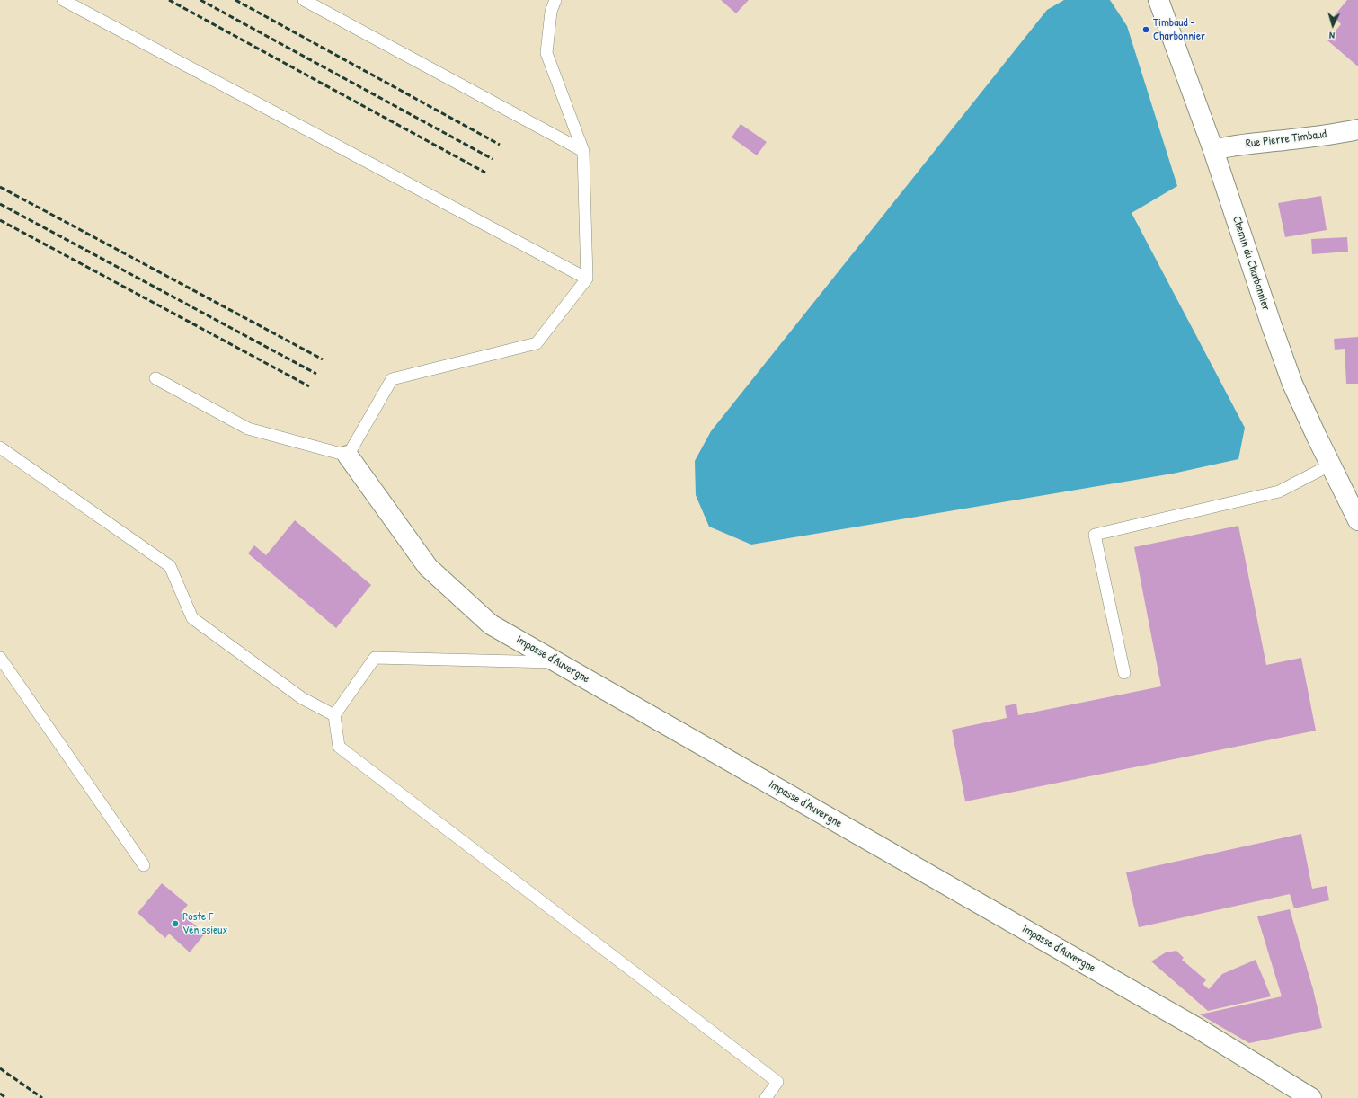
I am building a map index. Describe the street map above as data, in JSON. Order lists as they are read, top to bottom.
{
  "streets": {
    "street": ["Rue Pierre Timbaud", "Chemin du Charbonnier", "Impasse d'Auvergne"]
  },
  "crossings": [
    ["Rue Pierre Timbaud", "Chemin du Charbonnier"]
  ],
  "places": ["Timbaud - Charbonnier", "Poste F Vénissieux"],
  "north": "bottom"
}
